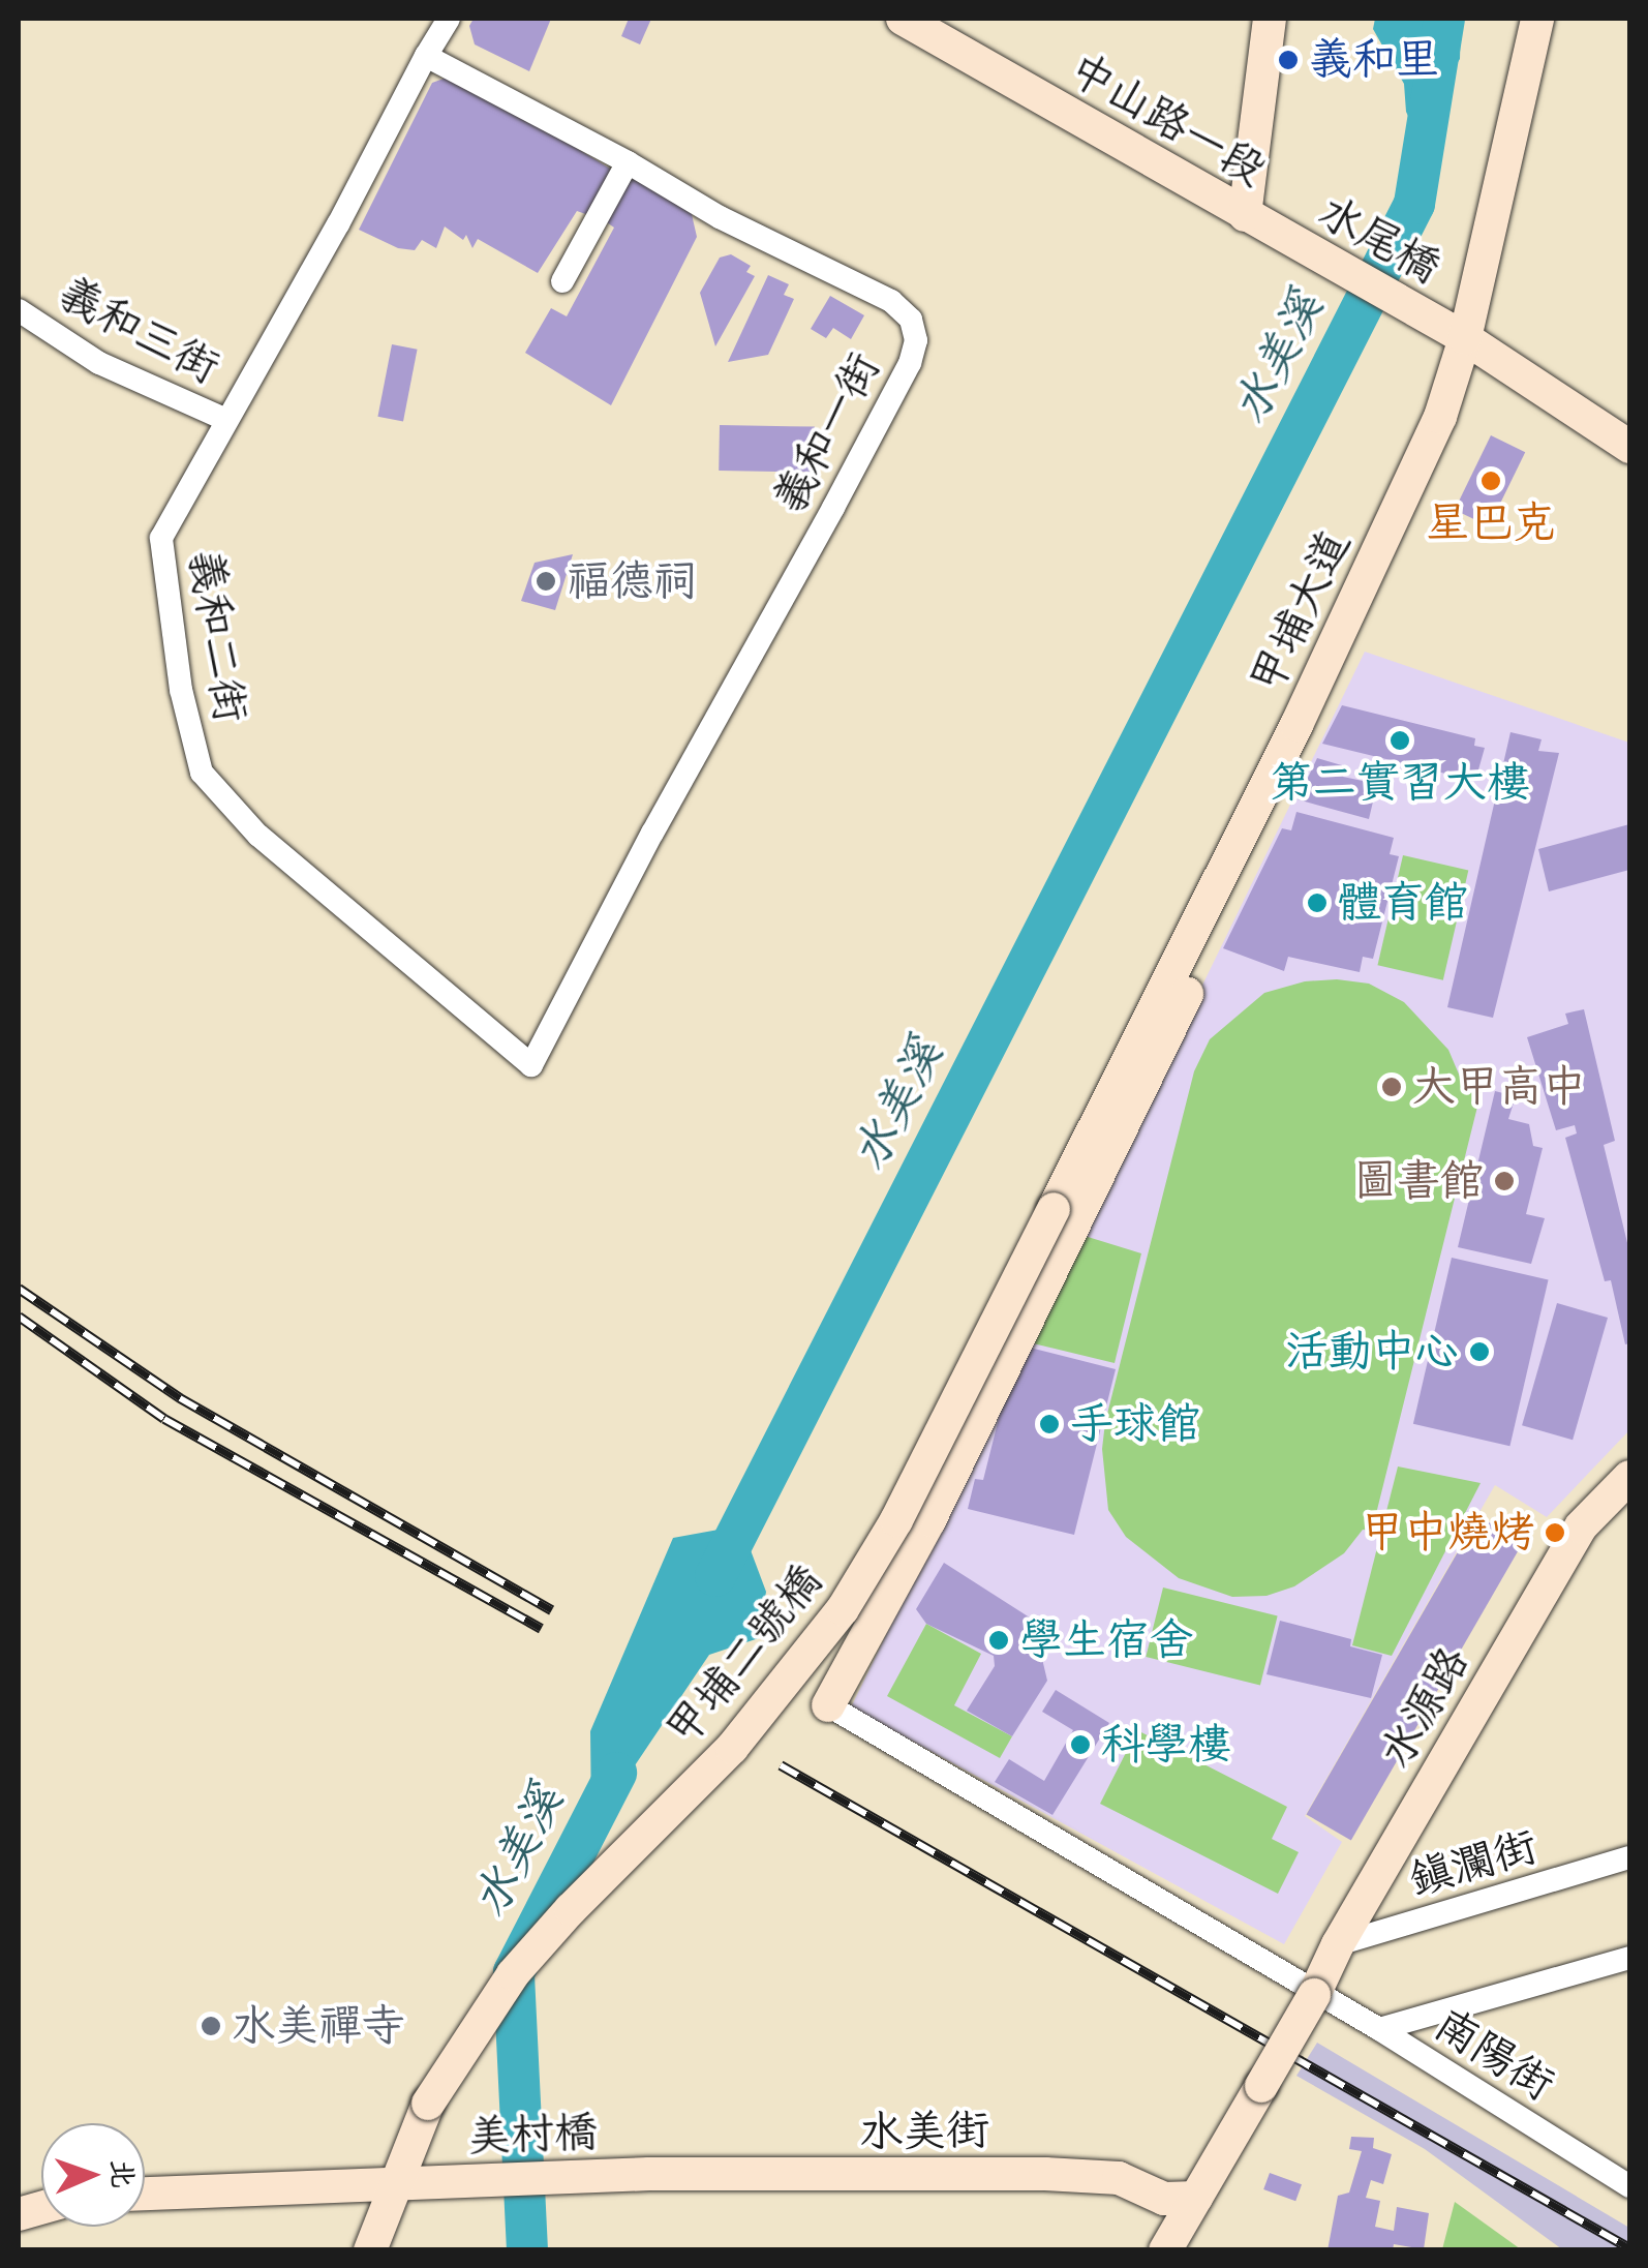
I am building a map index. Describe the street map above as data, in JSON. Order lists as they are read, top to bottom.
{
  "streets": {
    "street": [
      "中山路一段",
      "水尾橋",
      "義和三街",
      "義和一街",
      "甲埔大道",
      "義和二街",
      "甲埔二號橋",
      "水源路",
      "鎮瀾街",
      "南陽街",
      "水美街",
      "美村橋"
    ]
  },
  "crossings": [
    ["中山路一段", "水尾橋"],
    ["水尾橋", "甲埔大道"],
    ["義和三街", "義和二街"],
    ["義和一街", "義和二街"],
    ["甲埔大道", "甲埔二號橋"],
    ["甲埔二號橋", "美村橋"],
    ["水源路", "鎮瀾街"],
    ["水源路", "南陽街"],
    ["水源路", "水美街"],
    ["水美街", "美村橋"]
  ],
  "water": ["水美溪"],
  "places": [
    "義和里",
    "星巴克",
    "福德祠",
    "第二實習大樓",
    "體育館",
    "大甲高中",
    "圖書館",
    "活動中心",
    "手球館",
    "甲中燒烤",
    "學生宿舍",
    "科學樓",
    "水美禪寺"
  ],
  "north": "right"
}
